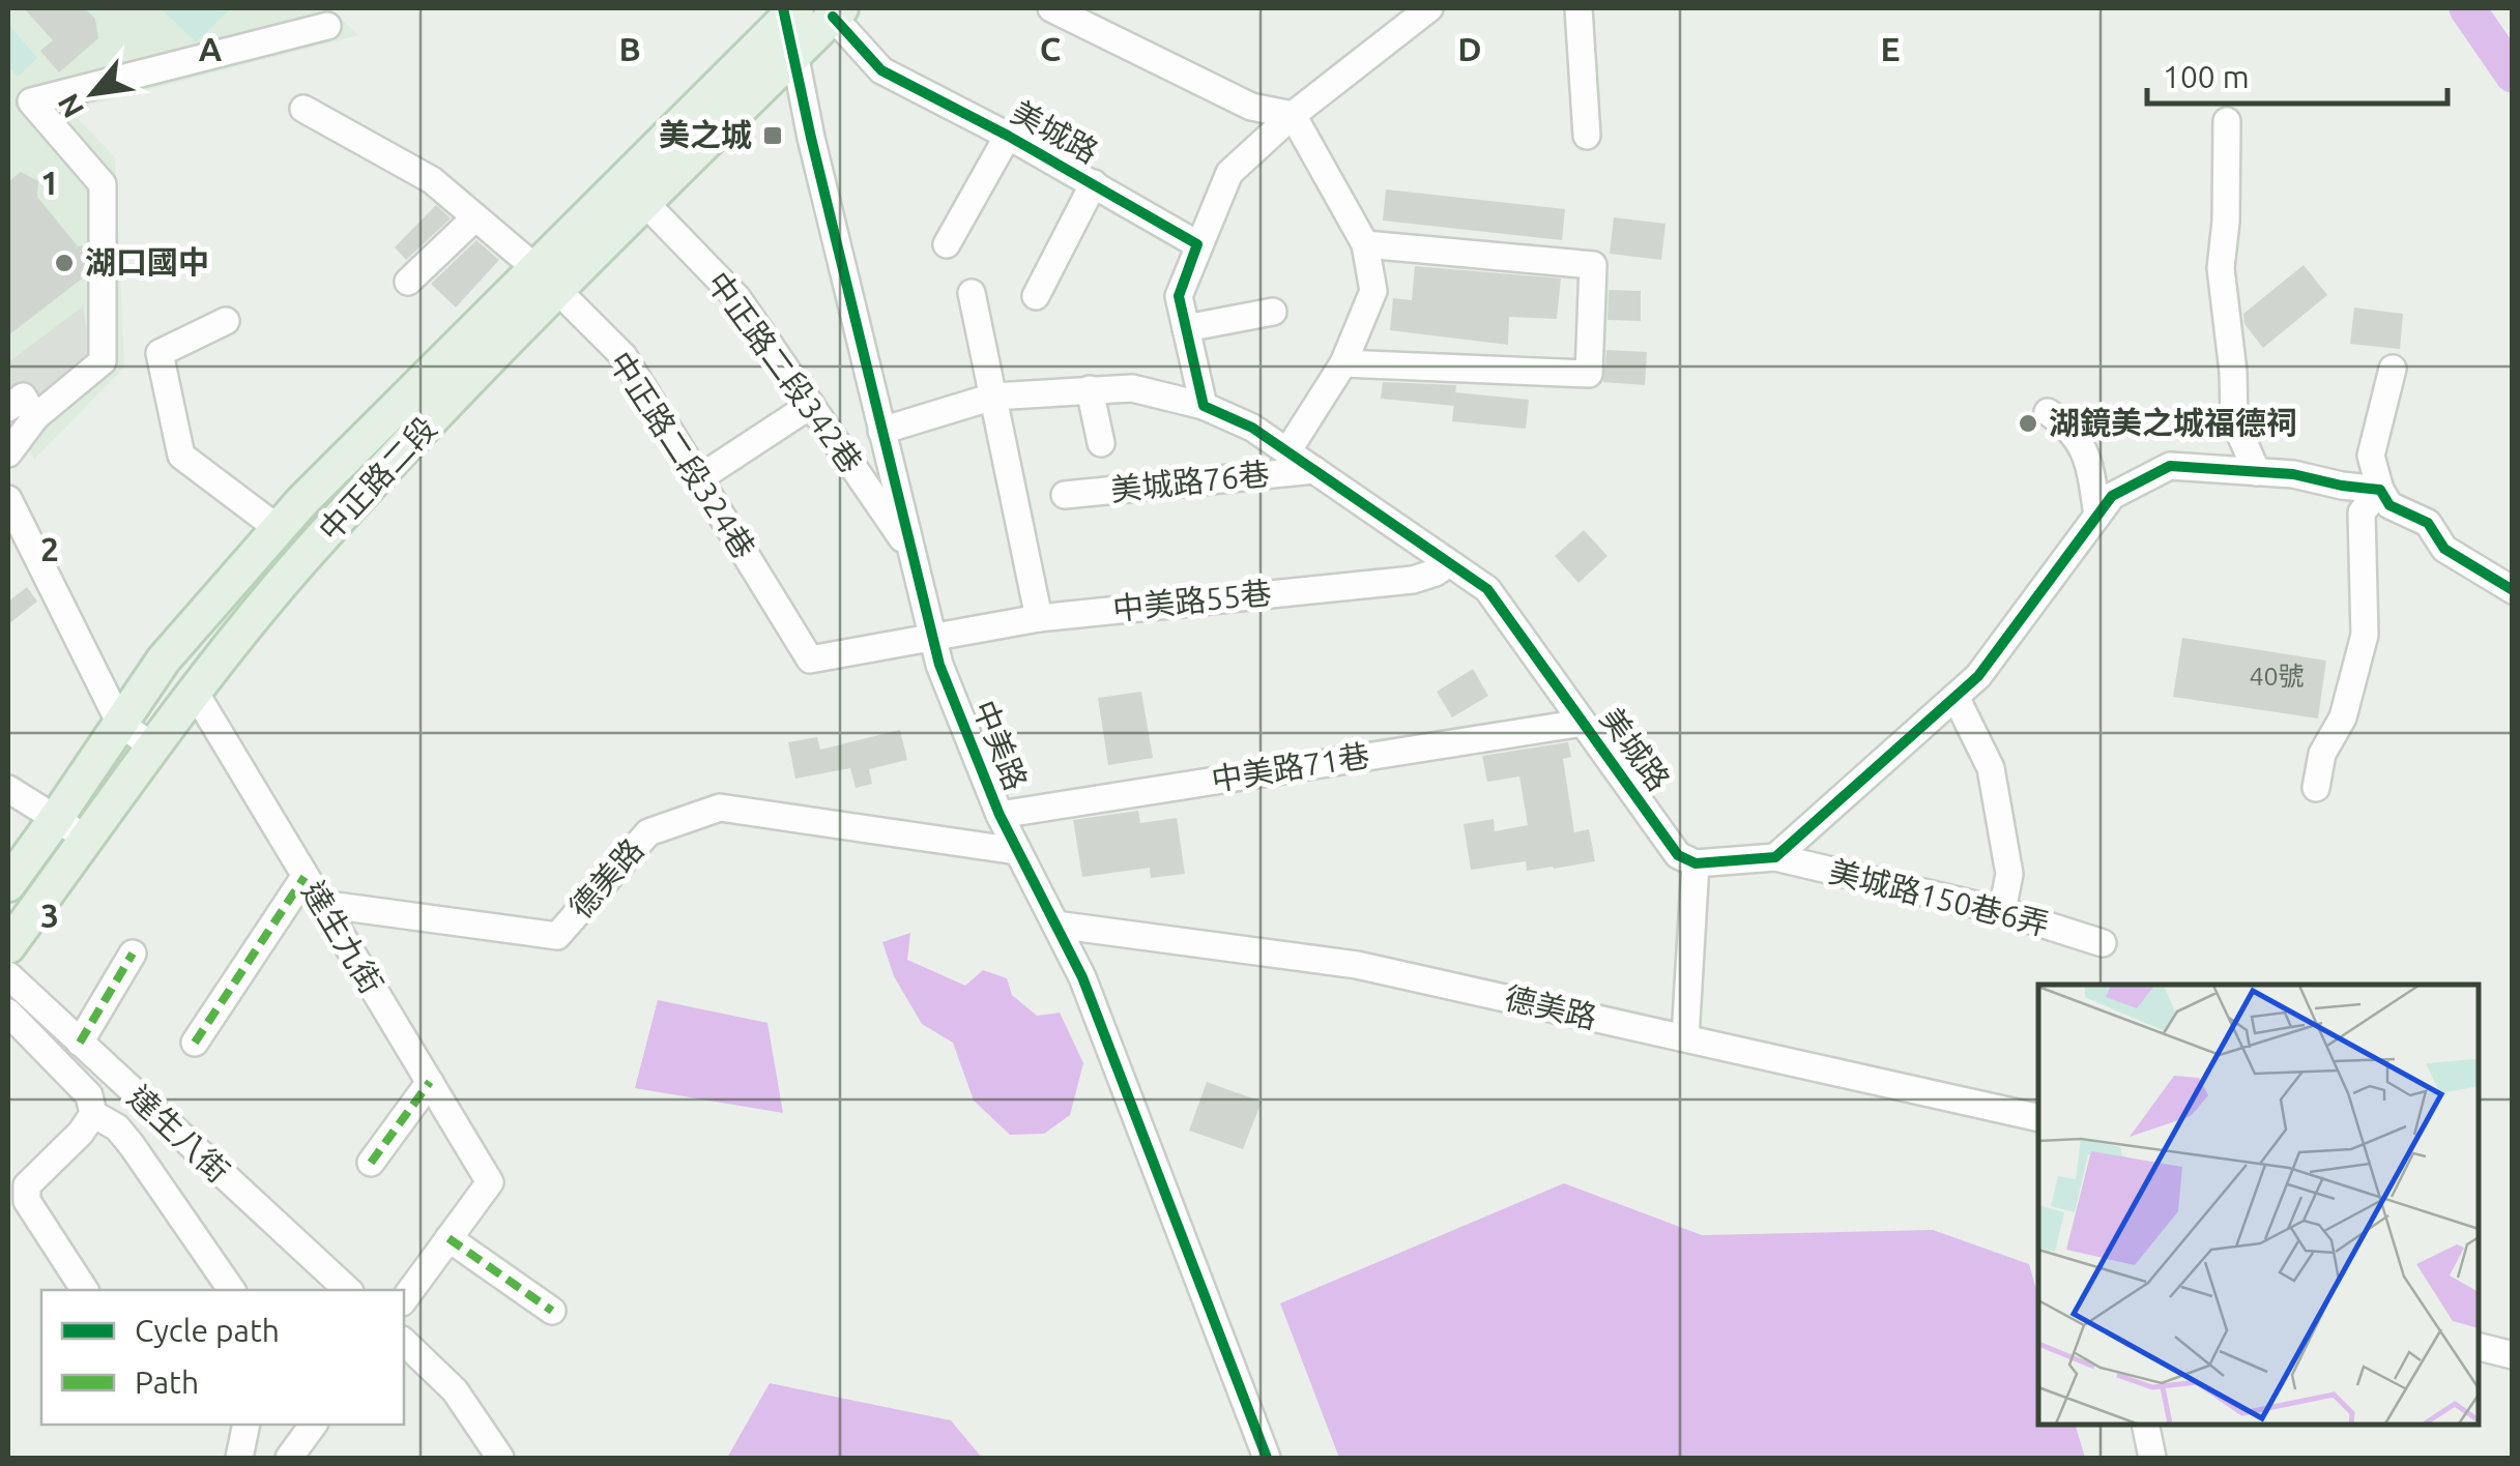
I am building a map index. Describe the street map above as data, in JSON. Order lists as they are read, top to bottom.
{
  "streets": {
    "main road": ["中正路二段"],
    "street": [
      "美城路",
      "中正路二段342巷",
      "中正路二段324巷",
      "美城路76巷",
      "中美路55巷",
      "中美路",
      "中美路71巷",
      "德美路",
      "美城路150巷6弄",
      "達生九街",
      "達生八街"
    ]
  },
  "crossings": [
    ["美城路", "中正路二段"],
    ["美城路", "美城路76巷"],
    ["美城路", "中美路55巷"],
    ["美城路", "中美路"],
    ["美城路", "中美路71巷"],
    ["中正路二段342巷", "中正路二段"],
    ["中正路二段342巷", "中美路"],
    ["中正路二段324巷", "中正路二段"],
    ["中正路二段324巷", "中美路55巷"],
    ["中正路二段", "中美路"],
    ["中正路二段", "達生九街"],
    ["中美路55巷", "中美路"],
    ["中美路", "中美路71巷"],
    ["中美路", "德美路"],
    ["德美路", "達生九街"]
  ],
  "places": {
    "transit": ["美之城"],
    "other": ["湖口國中", "湖鏡美之城福德祠"]
  },
  "house_numbers": ["40號"],
  "legend": ["Cycle path", "Path"],
  "scale_bar": "100 m",
  "north": "bottom left",
  "grid": {
    "columns": [
      "A",
      "B",
      "C",
      "D",
      "E"
    ],
    "rows": ["1", "2", "3"]
  }
}
